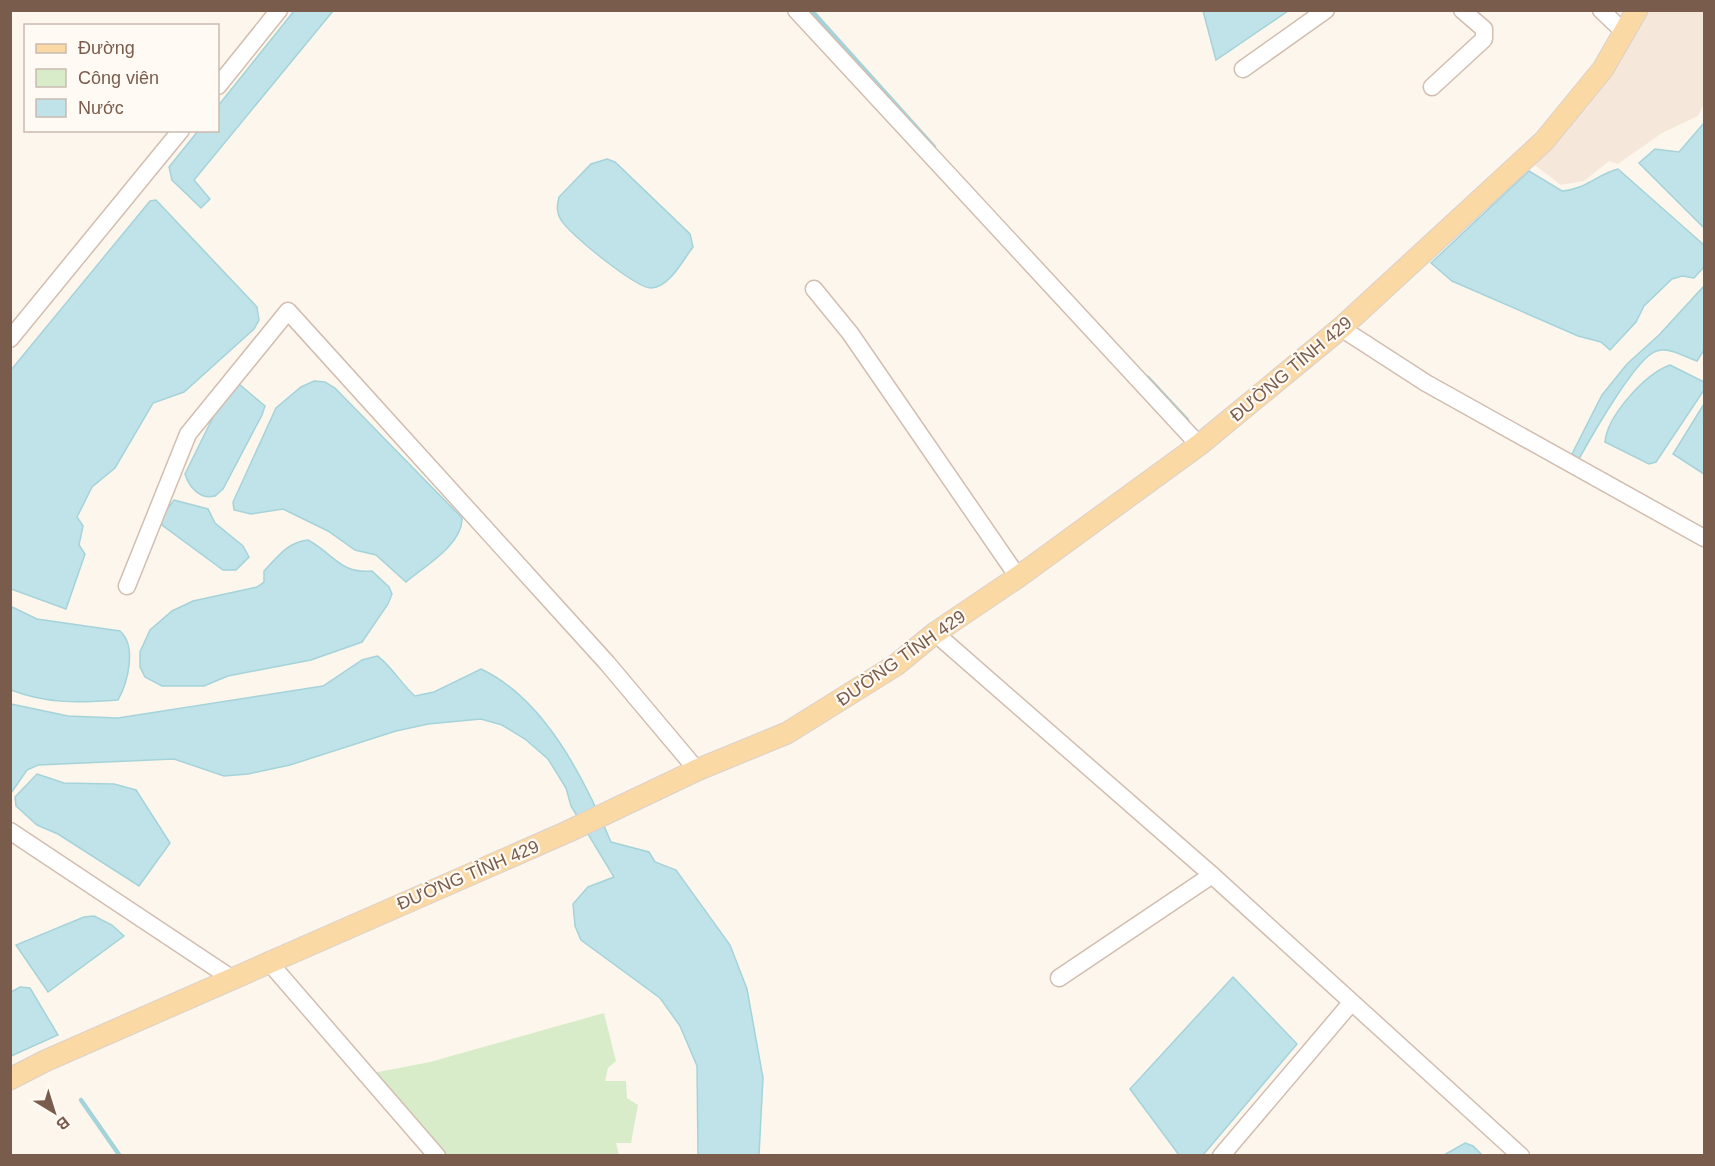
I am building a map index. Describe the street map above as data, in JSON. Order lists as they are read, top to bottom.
{
  "streets": {
    "main road": ["ĐƯỜNG TỈNH 429"]
  },
  "legend": ["Đường", "Công viên", "Nước"],
  "north": "bottom right"
}
